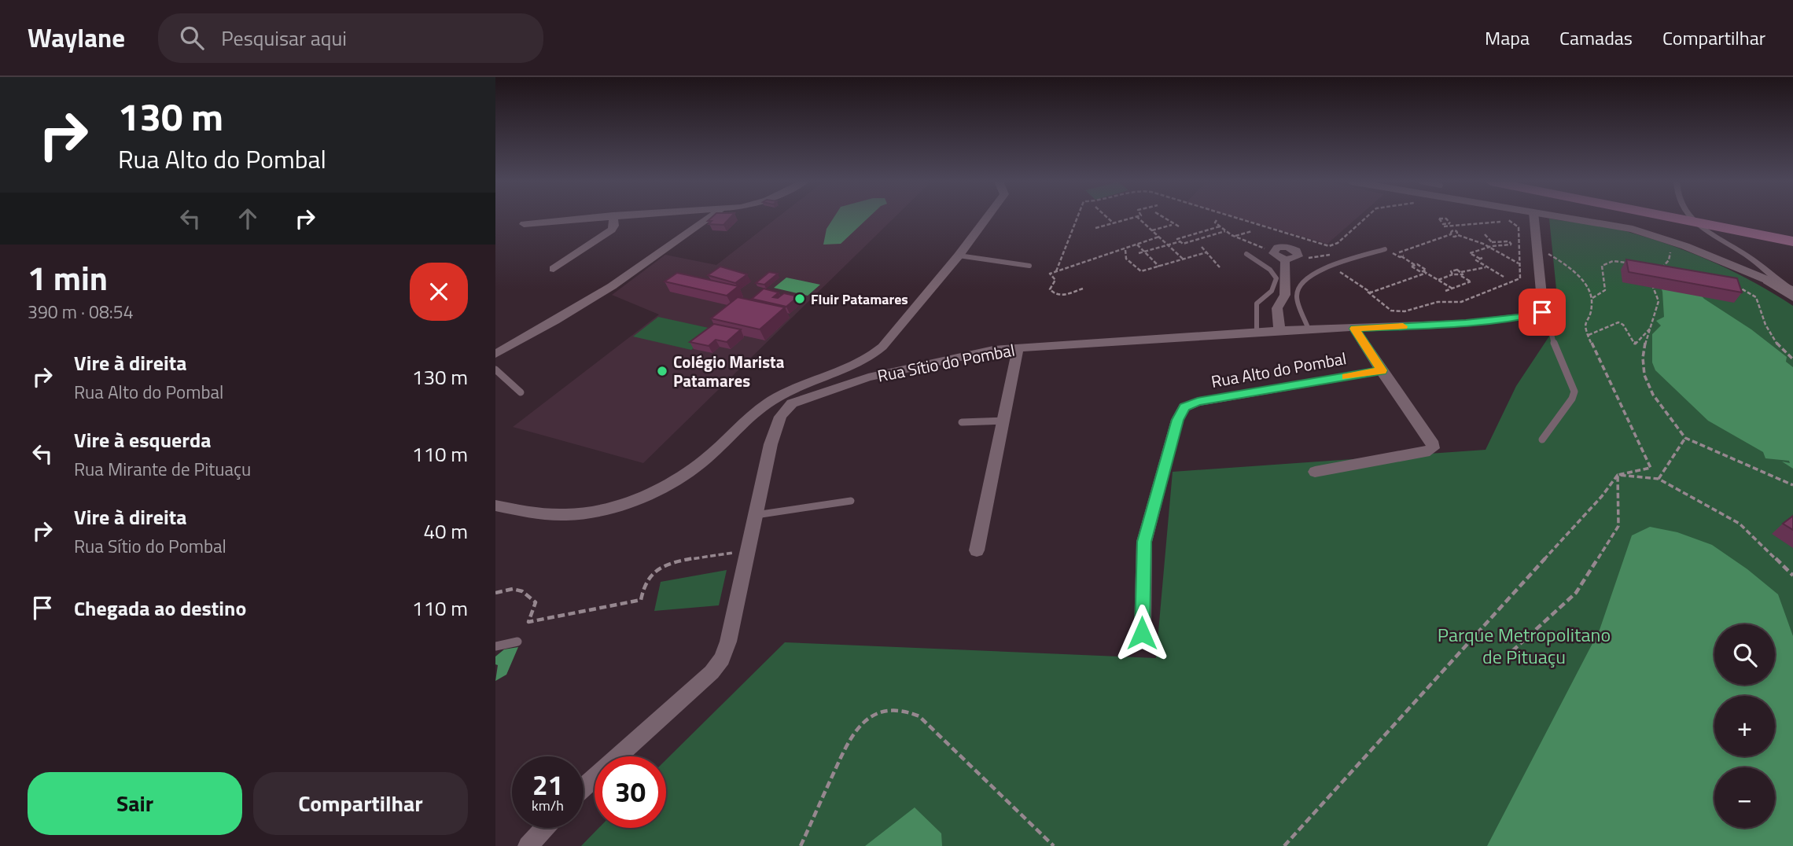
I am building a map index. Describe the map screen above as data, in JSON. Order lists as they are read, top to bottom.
{
  "streets": {
    "street": ["Rua Sítio do Pombal", "Rua Alto do Pombal"]
  },
  "parks": ["Parque Metropolitano de Pituaçu"],
  "places": ["Fluir Patamares", "Colégio Marista Patamares"],
  "page": {
    "header": "Waylane",
    "search": "Pesquisar aqui",
    "nav": ["Mapa", "Camadas", "Compartilhar"],
    "turn": ["130 m", "Rua Alto do Pombal"],
    "heading": ["1 min", "390 m · 08:54"],
    "list": [
      {
        "name": "Vire à direita",
        "note": "Rua Alto do Pombal",
        "value": "130 m"
      },
      {
        "name": "Vire à esquerda",
        "note": "Rua Mirante de Pituaçu",
        "value": "110 m"
      },
      {
        "name": "Vire à direita",
        "note": "Rua Sítio do Pombal",
        "value": "40 m"
      },
      {
        "name": "Chegada ao destino",
        "value": "110 m"
      }
    ],
    "map_buttons": ["+", "−"],
    "speed": "21 km/h",
    "limit": "30",
    "buttons": ["Sair", "Compartilhar"]
  }
}
